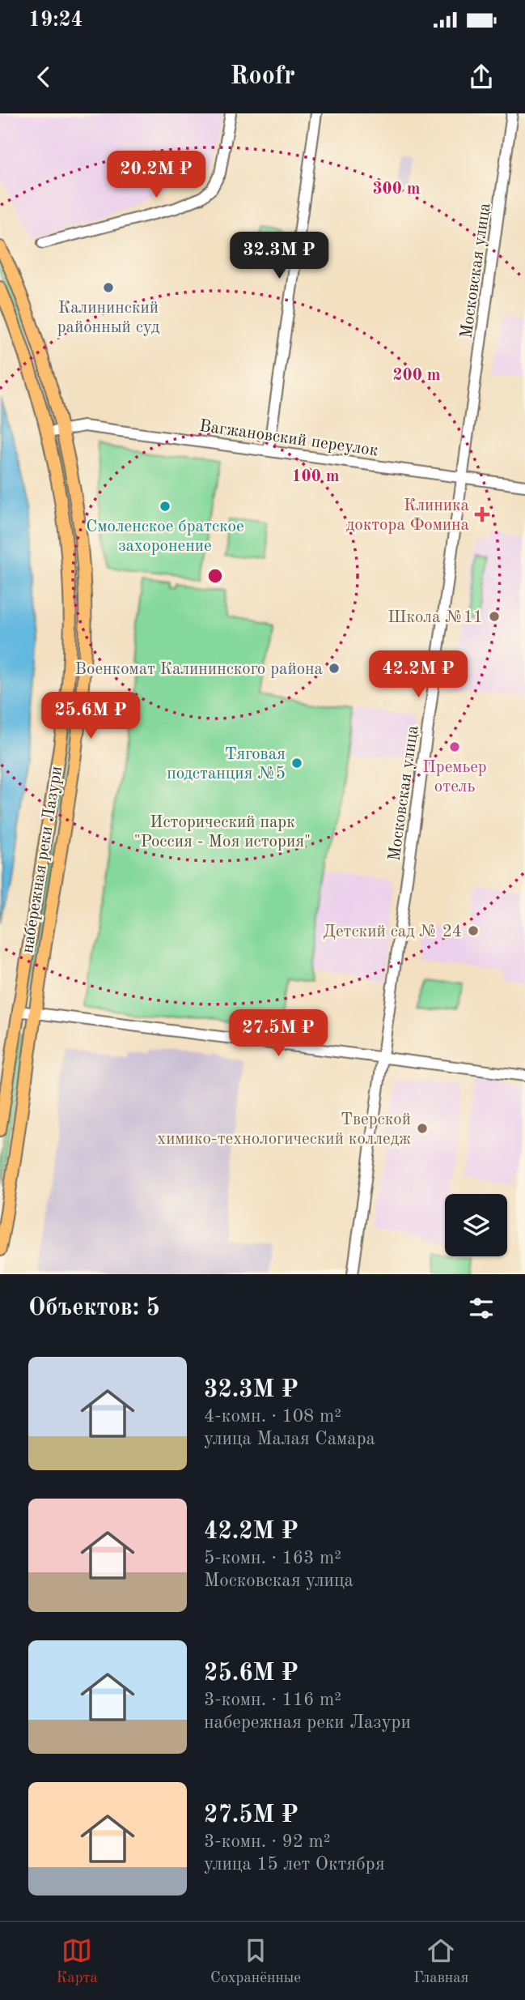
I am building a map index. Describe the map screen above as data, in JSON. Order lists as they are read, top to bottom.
{
  "streets": {
    "main road": ["набережная реки Лазури"],
    "street": ["Московская улица", "Вагжановский переулок"]
  },
  "crossings": [
    ["Московская улица", "Вагжановский переулок"],
    ["Вагжановский переулок", "набережная реки Лазури"]
  ],
  "parks": ["Исторический парк \"Россия - Моя история\""],
  "places": {
    "other": [
      "Калининский районный суд",
      "Смоленское братское захоронение",
      "Школа №11",
      "Военкомат Калининского района",
      "Премьер отель",
      "Тяговая подстанция №5",
      "Детский сад № 24",
      "Тверской химико-технологический колледж"
    ],
    "health": ["Клиника доктора Фомина"]
  },
  "page": {
    "status": "19:24",
    "header": "Roofr",
    "price": [
      "20.2M ₽",
      "32.3M ₽",
      "42.2M ₽",
      "25.6M ₽",
      "27.5M ₽"
    ],
    "heading": "Объектов: 5",
    "list": [
      {
        "name": "32.3M ₽",
        "note": "4-комн. · 108 m² · улица Малая Самара"
      },
      {
        "name": "42.2M ₽",
        "note": "5-комн. · 163 m² · Московская улица"
      },
      {
        "name": "25.6M ₽",
        "note": "3-комн. · 116 m² · набережная реки Лазури"
      },
      {
        "name": "27.5M ₽",
        "note": "3-комн. · 92 m² · улица 15 лет Октября"
      }
    ],
    "tabs": ["Карта", "Сохранённые", "Главная"]
  },
  "rings": ["300 m", "200 m", "100 m"]
}
